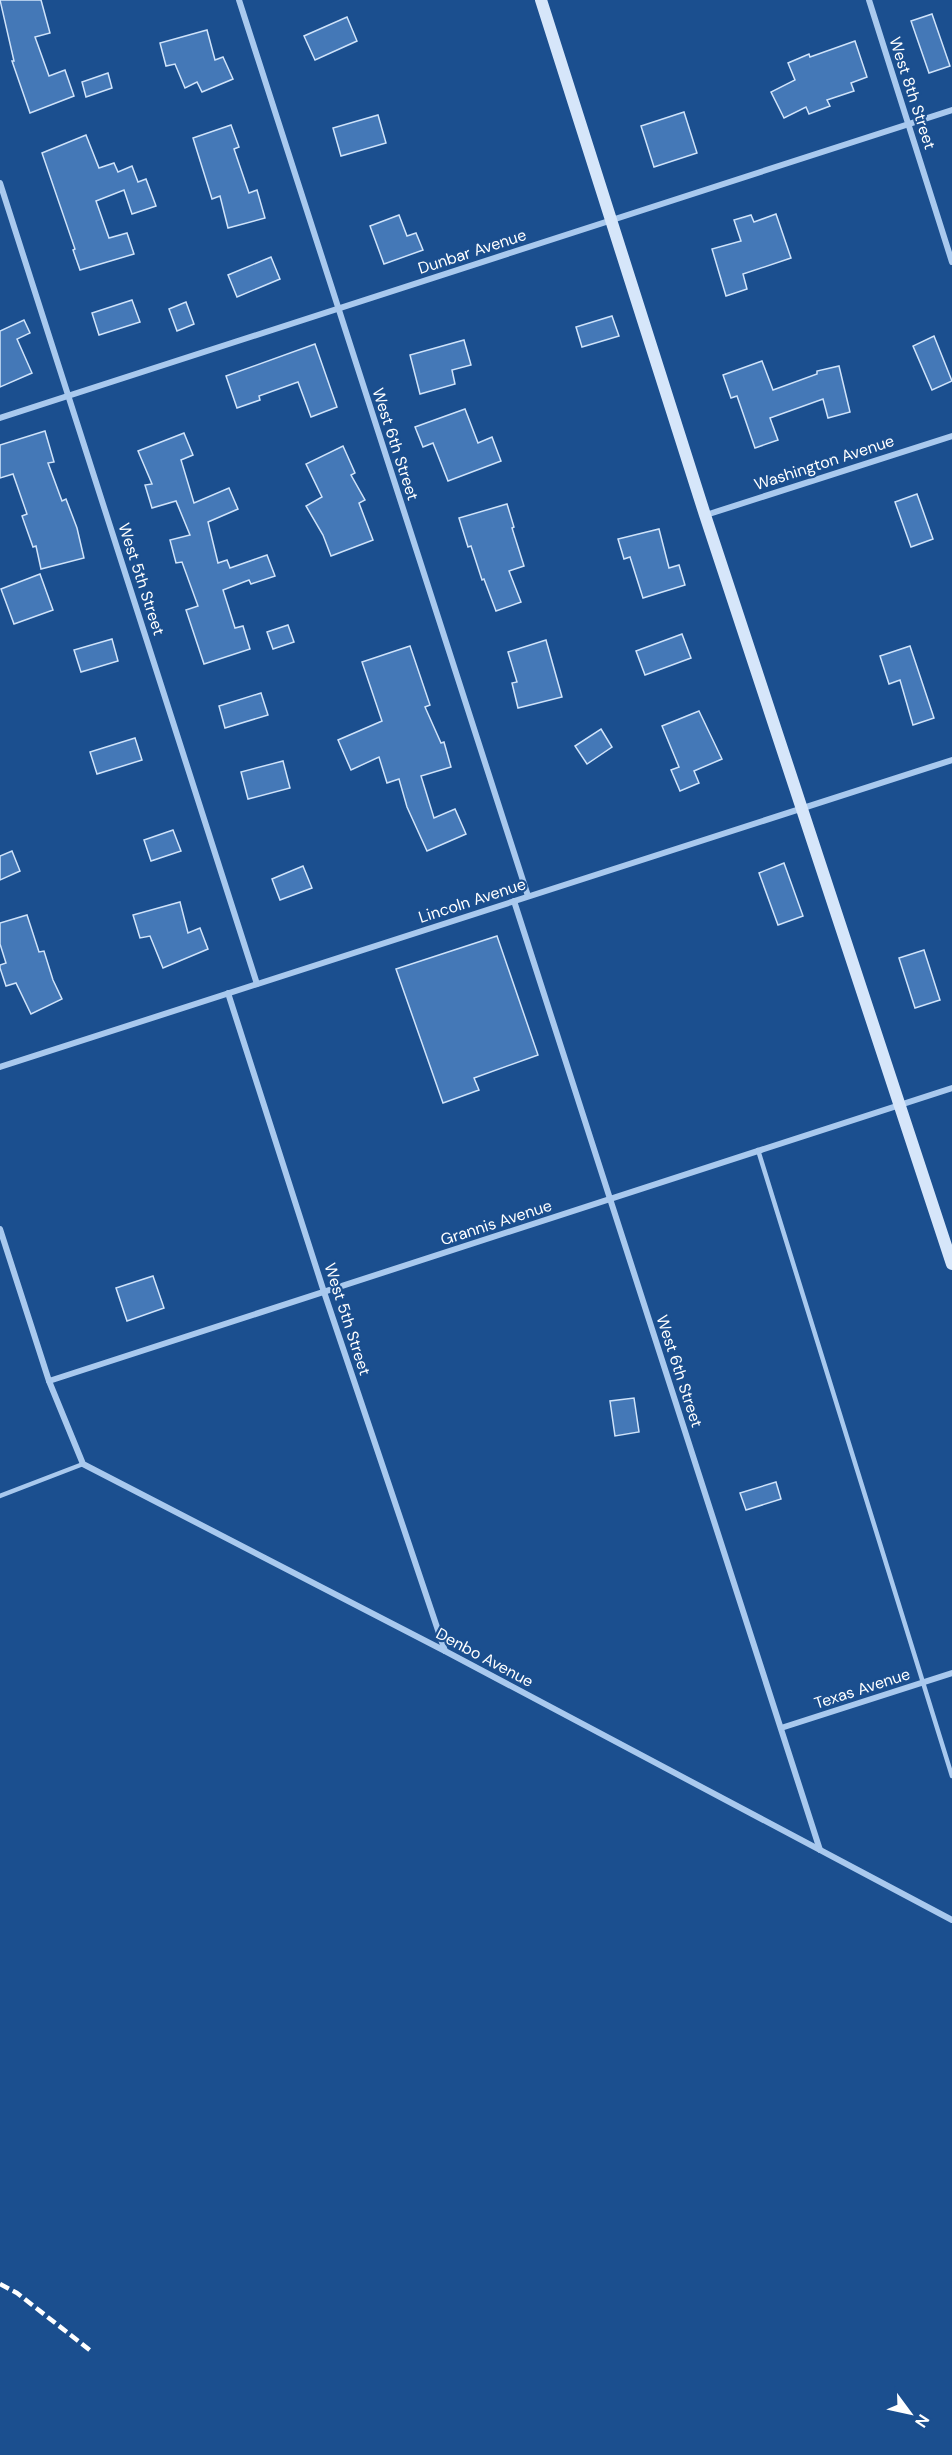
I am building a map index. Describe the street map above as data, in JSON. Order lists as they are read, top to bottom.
{
  "streets": {
    "street": [
      "West 8th Street",
      "Dunbar Avenue",
      "West 6th Street",
      "Washington Avenue",
      "West 5th Street",
      "Lincoln Avenue",
      "Grannis Avenue",
      "Denbo Avenue",
      "Texas Avenue"
    ]
  },
  "crossings": [
    ["West 8th Street", "Dunbar Avenue"],
    ["Dunbar Avenue", "West 6th Street"],
    ["Dunbar Avenue", "West 5th Street"],
    ["West 6th Street", "Lincoln Avenue"],
    ["West 6th Street", "Grannis Avenue"],
    ["West 6th Street", "Denbo Avenue"],
    ["West 6th Street", "Texas Avenue"],
    ["West 5th Street", "Lincoln Avenue"],
    ["West 5th Street", "Grannis Avenue"],
    ["West 5th Street", "Denbo Avenue"]
  ],
  "north": "bottom right"
}
